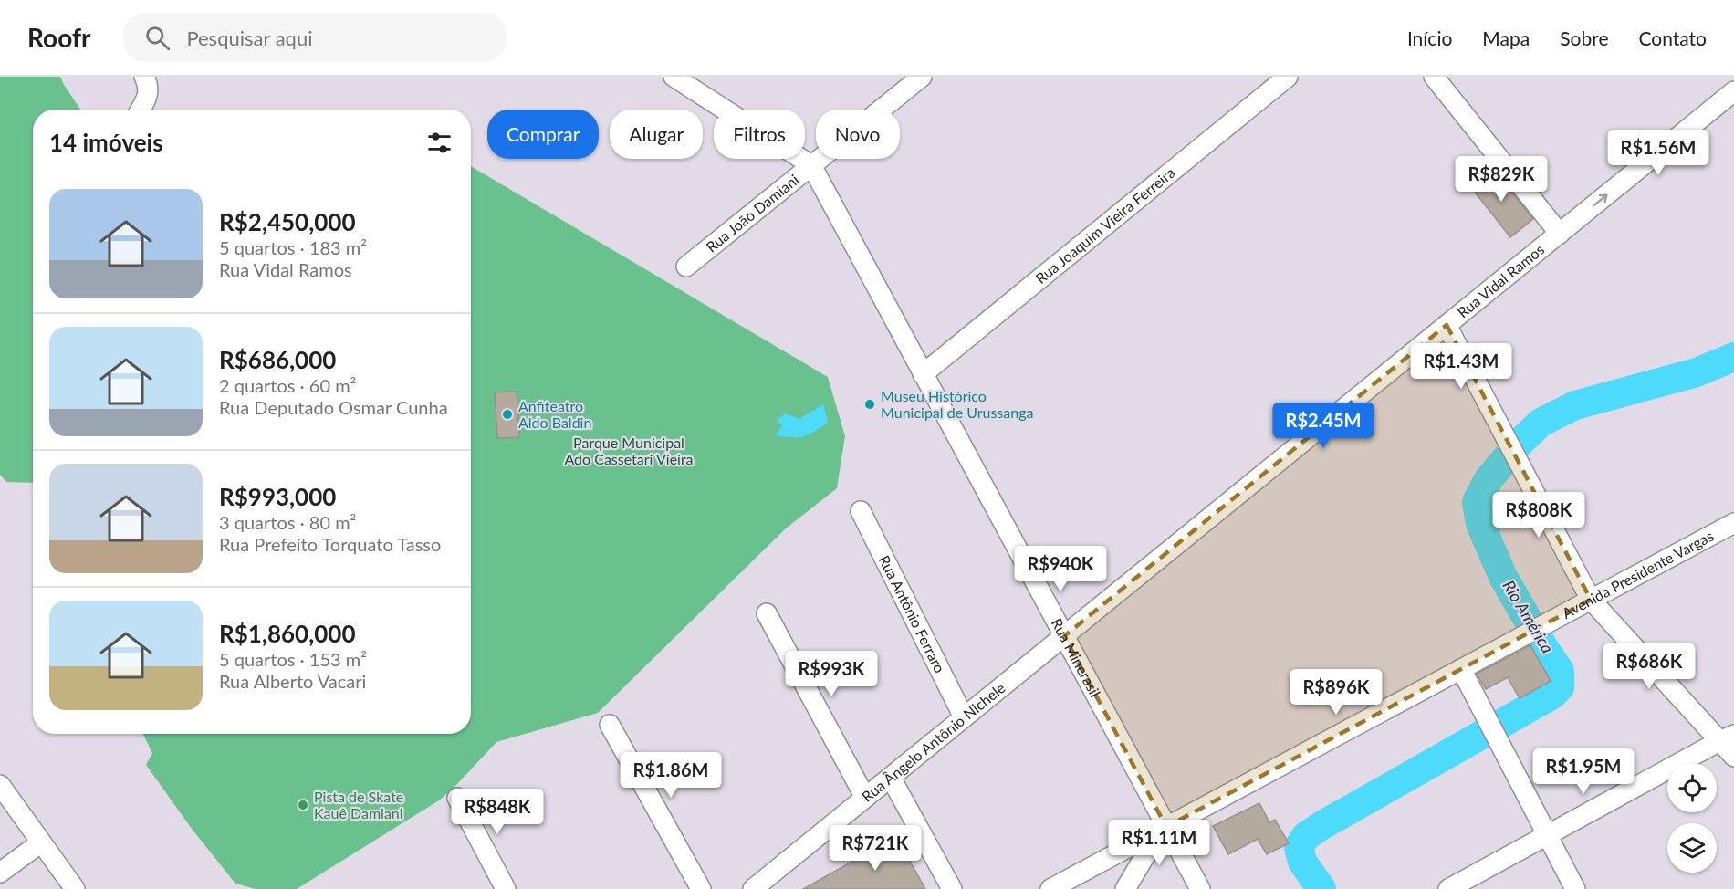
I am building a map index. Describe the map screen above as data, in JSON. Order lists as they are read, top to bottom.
{
  "streets": {
    "street": [
      "Rua João Damiani",
      "Rua Joaquim Vieira Ferreira",
      "Rua Vidal Ramos",
      "Avenida Presidente Vargas",
      "Rua Antônio Ferraro",
      "Rua Minerasil",
      "Rua Ângelo Antônio Nichele"
    ]
  },
  "crossings": [
    ["Rua João Damiani", "Rua Minerasil"],
    ["Rua Joaquim Vieira Ferreira", "Rua Minerasil"],
    ["Rua Vidal Ramos", "Rua Minerasil"],
    ["Rua Vidal Ramos", "Rua Ângelo Antônio Nichele"],
    ["Avenida Presidente Vargas", "Rua Minerasil"],
    ["Rua Antônio Ferraro", "Rua Ângelo Antônio Nichele"],
    ["Rua Minerasil", "Rua Ângelo Antônio Nichele"]
  ],
  "water": ["Rio América"],
  "parks": ["Parque Municipal Ado Cassetari Vieira"],
  "places": ["Museu Histórico Municipal de Urussanga", "Anfiteatro Aldo Baldin", "Pista de Skate Kauê Damiani"],
  "page": {
    "header": "Roofr",
    "search": "Pesquisar aqui",
    "nav": [
      "Início",
      "Mapa",
      "Sobre",
      "Contato"
    ],
    "chip": [
      "Comprar",
      "Alugar",
      "Filtros",
      "Novo"
    ],
    "heading": "14 imóveis",
    "price": [
      "R$1.56M",
      "R$829K",
      "R$1.43M",
      "R$2.45M",
      "R$808K",
      "R$940K",
      "R$686K",
      "R$993K",
      "R$896K",
      "R$1.95M",
      "R$1.86M",
      "R$848K",
      "R$1.11M",
      "R$721K"
    ],
    "list": [
      {
        "name": "R$2,450,000",
        "note": "5 quartos · 183 m² · Rua Vidal Ramos"
      },
      {
        "name": "R$686,000",
        "note": "2 quartos · 60 m² · Rua Deputado Osmar Cunha"
      },
      {
        "name": "R$993,000",
        "note": "3 quartos · 80 m² · Rua Prefeito Torquato Tasso"
      },
      {
        "name": "R$1,860,000",
        "note": "5 quartos · 153 m² · Rua Alberto Vacari"
      }
    ]
  }
}
